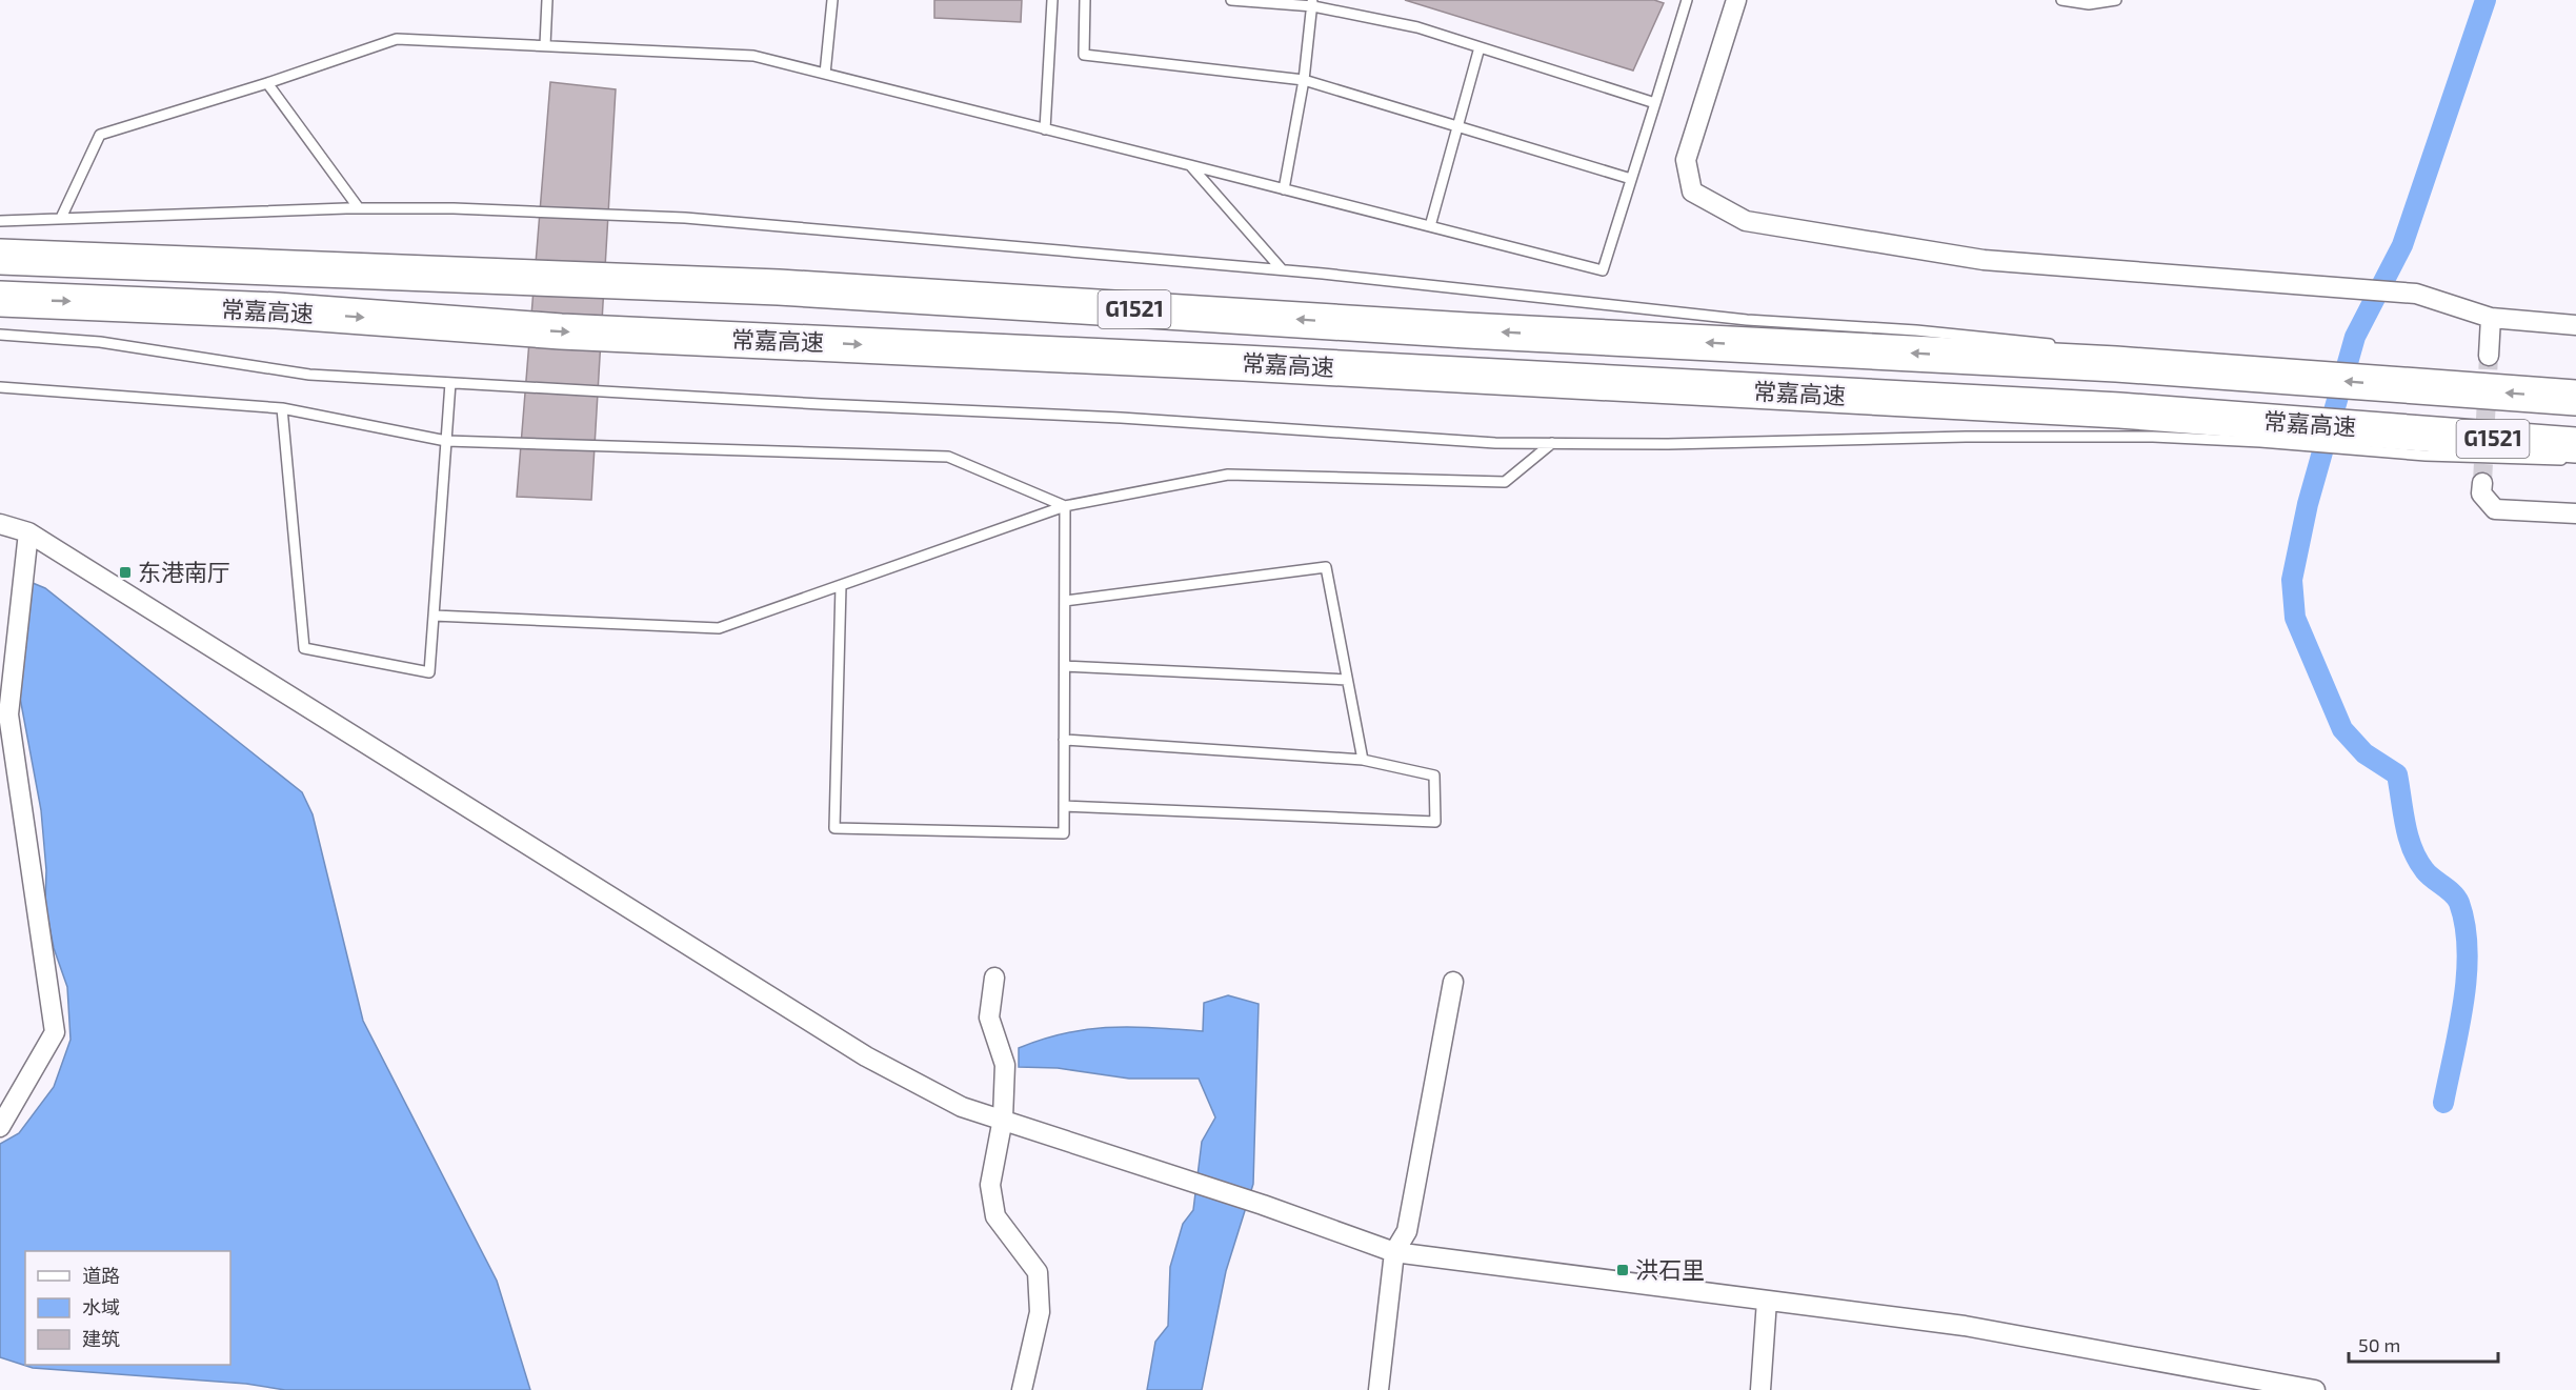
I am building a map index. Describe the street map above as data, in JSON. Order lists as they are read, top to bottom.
{
  "streets": {
    "highway": ["G1521", "常嘉高速"]
  },
  "places": {
    "transit": ["东港南厅", "洪石里"]
  },
  "legend": ["道路", "水域", "建筑"],
  "scale_bar": "50 m"
}
